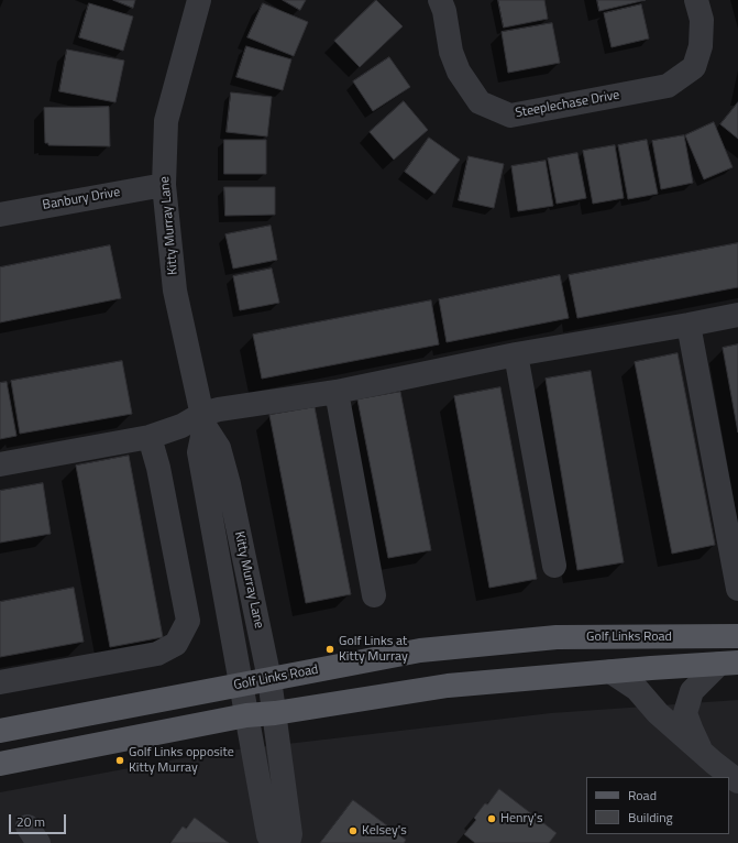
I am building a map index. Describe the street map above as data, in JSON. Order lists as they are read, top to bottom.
{
  "streets": {
    "main road": ["Golf Links Road"],
    "street": ["Steeplechase Drive", "Banbury Drive", "Kitty Murray Lane"]
  },
  "crossings": [
    ["Banbury Drive", "Kitty Murray Lane"],
    ["Kitty Murray Lane", "Golf Links Road"]
  ],
  "places": [
    "Golf Links at Kitty Murray",
    "Golf Links opposite Kitty Murray",
    "Henry's",
    "Kelsey's"
  ],
  "legend": ["Road", "Building"],
  "scale_bar": "20 m"
}
